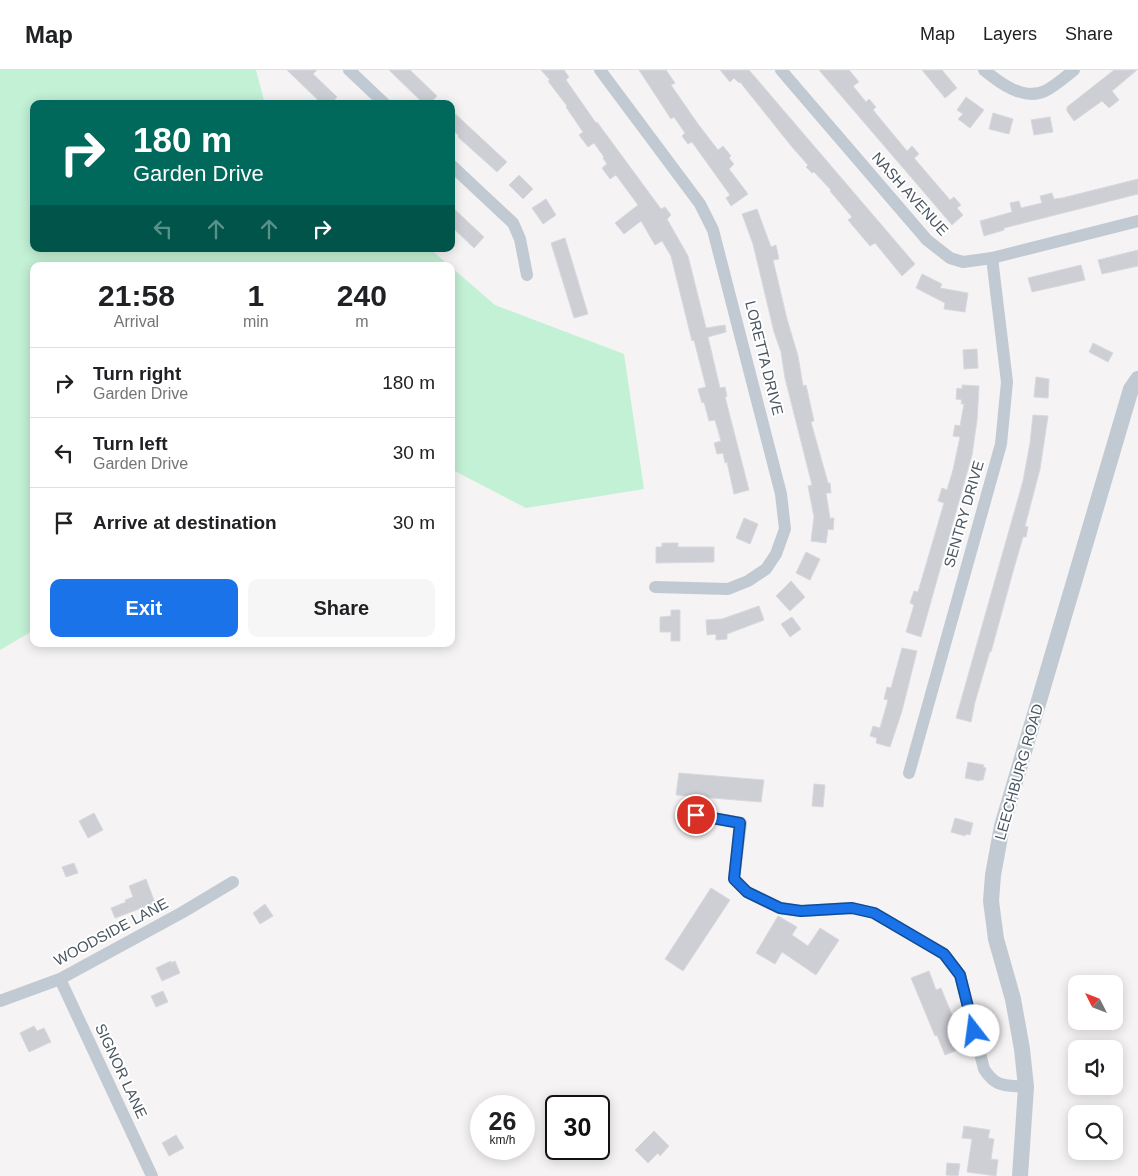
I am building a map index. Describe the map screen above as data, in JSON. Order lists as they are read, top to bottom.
{
  "streets": {
    "street": [
      "NASH AVENUE",
      "LORETTA DRIVE",
      "SENTRY DRIVE",
      "LEECHBURG ROAD",
      "WOODSIDE LANE",
      "SIGNOR LANE"
    ]
  },
  "crossings": [
    ["NASH AVENUE", "SENTRY DRIVE"],
    ["WOODSIDE LANE", "SIGNOR LANE"]
  ],
  "north": "top left",
  "page": {
    "header": "Map",
    "nav": ["Map", "Layers", "Share"],
    "turn": ["180 m", "Garden Drive"],
    "eta": [
      "21:58",
      "Arrival",
      "1",
      "min",
      "240",
      "m"
    ],
    "list": [
      {
        "name": "Turn right",
        "note": "Garden Drive",
        "value": "180 m"
      },
      {
        "name": "Turn left",
        "note": "Garden Drive",
        "value": "30 m"
      },
      {
        "name": "Arrive at destination",
        "value": "30 m"
      }
    ],
    "buttons": ["Exit", "Share"],
    "speed": "26 km/h",
    "limit": "30"
  }
}
